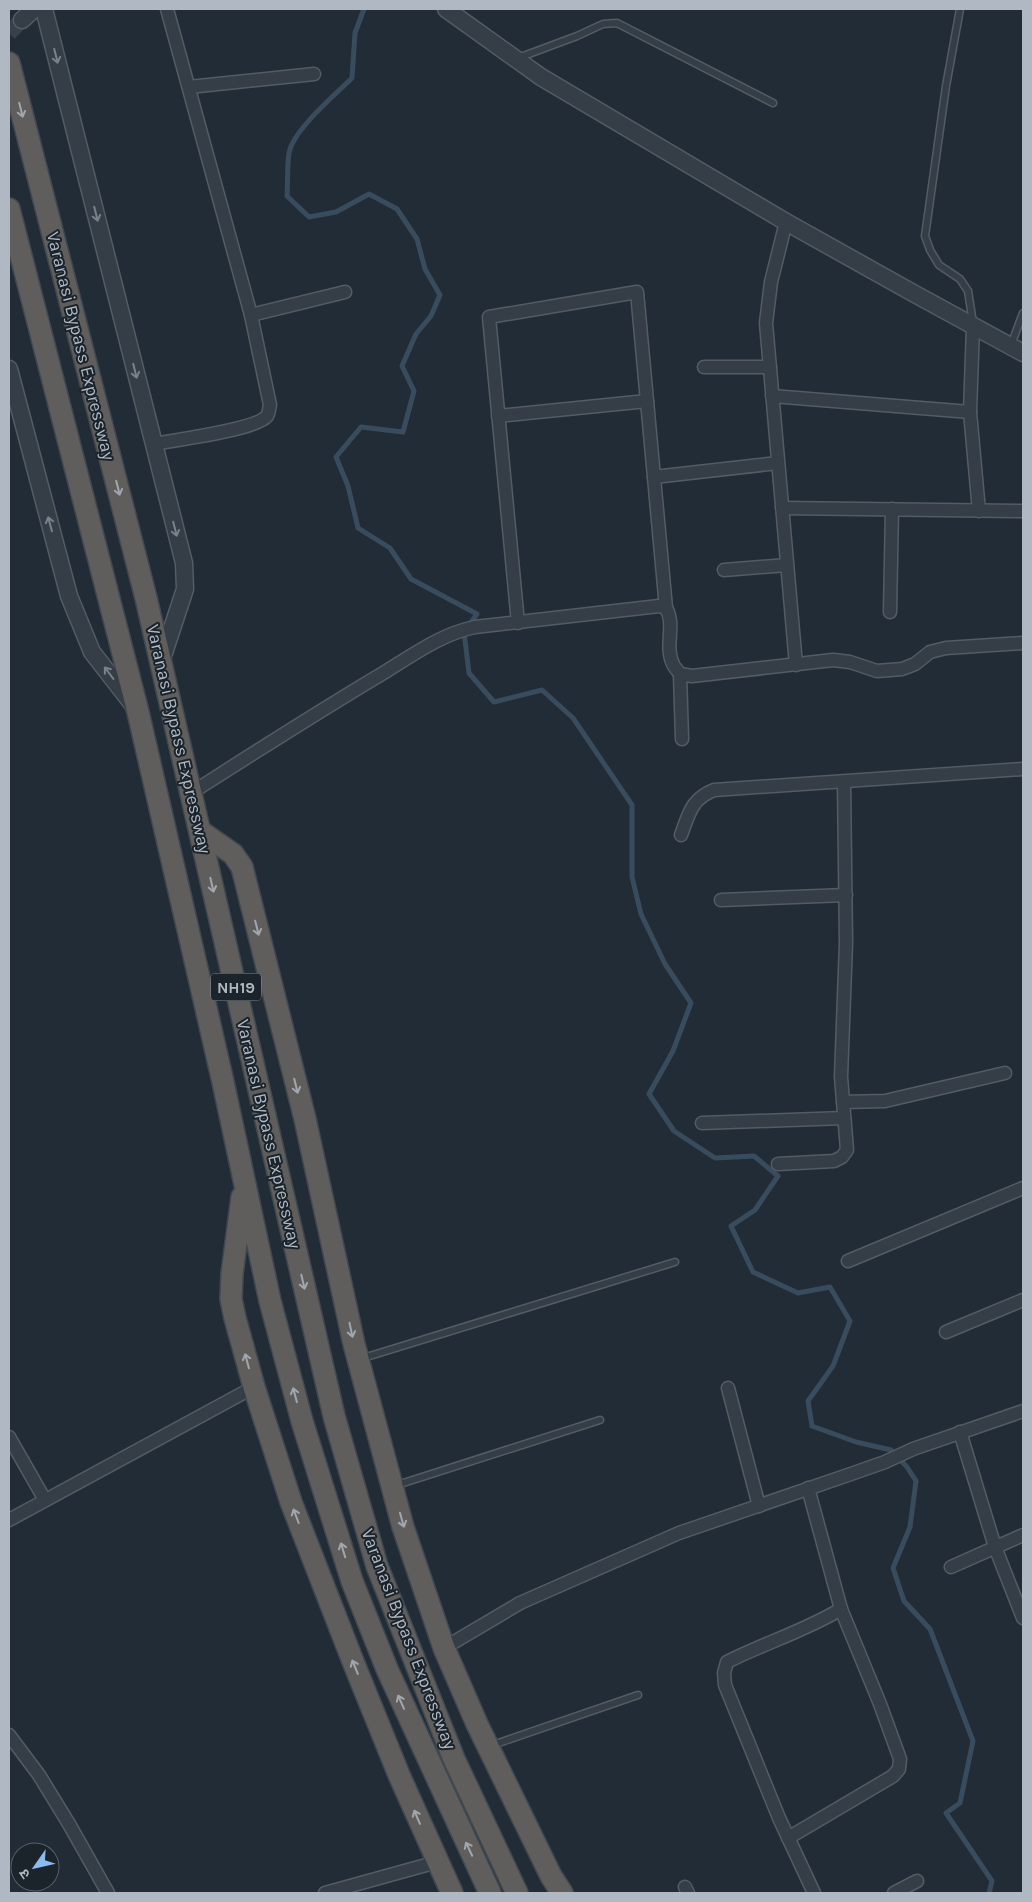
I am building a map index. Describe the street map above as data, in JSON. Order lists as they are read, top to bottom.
{
  "streets": {
    "highway": ["Varanasi Bypass Expressway", "NH19"]
  },
  "north": "bottom left"
}
